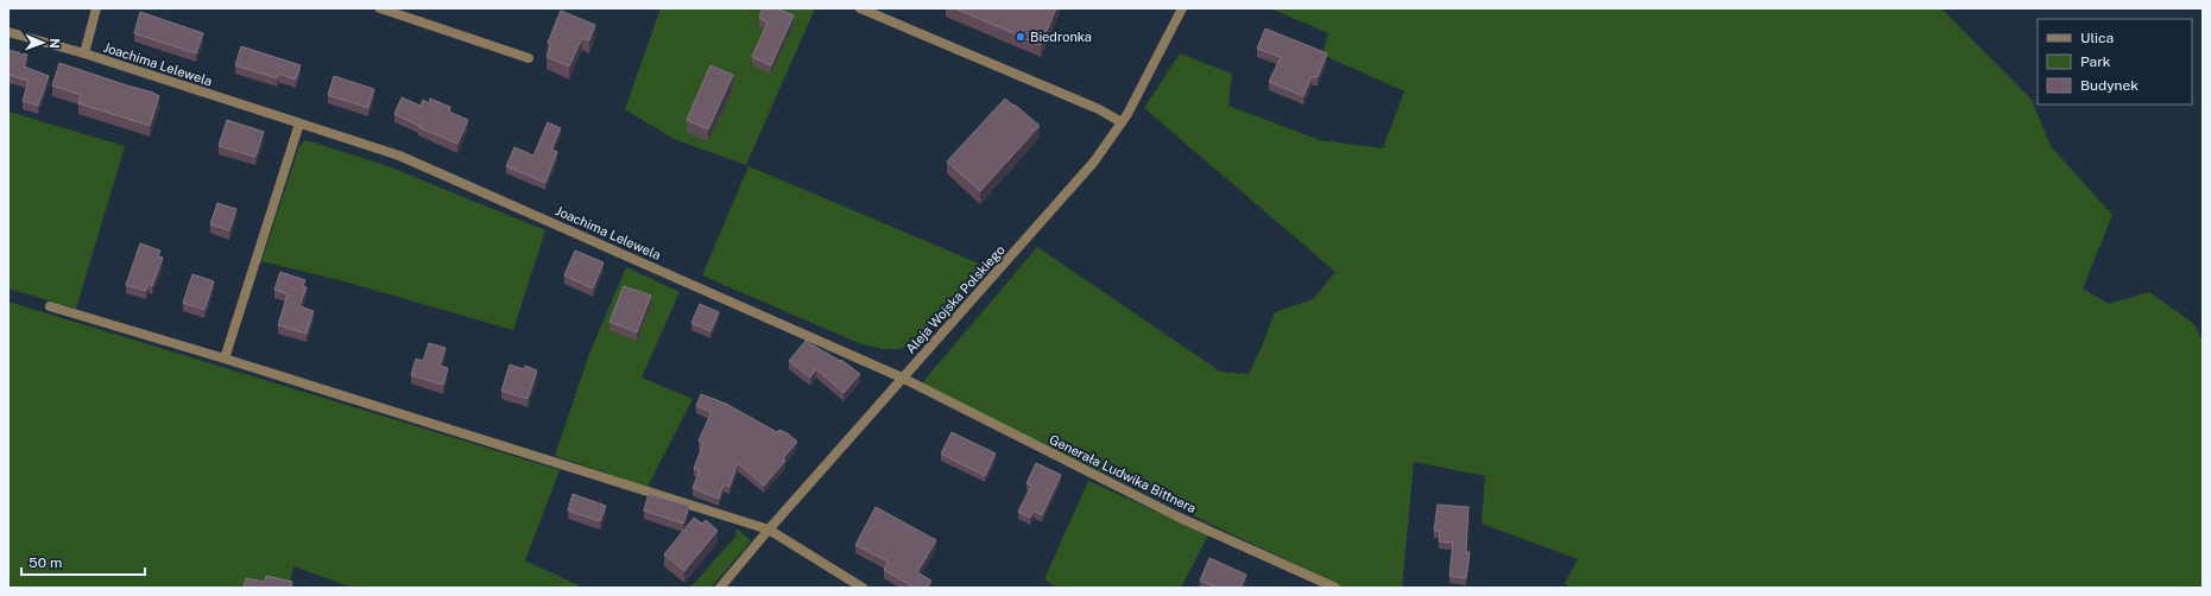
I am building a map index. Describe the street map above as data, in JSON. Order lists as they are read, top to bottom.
{
  "streets": {
    "street": ["Joachima Lelewela", "Aleja Wojska Polskiego", "Generała Ludwika Bittnera"]
  },
  "crossings": [
    ["Joachima Lelewela", "Aleja Wojska Polskiego"],
    ["Joachima Lelewela", "Generała Ludwika Bittnera"],
    ["Aleja Wojska Polskiego", "Generała Ludwika Bittnera"]
  ],
  "places": ["Biedronka"],
  "legend": ["Ulica", "Park", "Budynek"],
  "scale_bar": "50 m",
  "north": "right"
}
